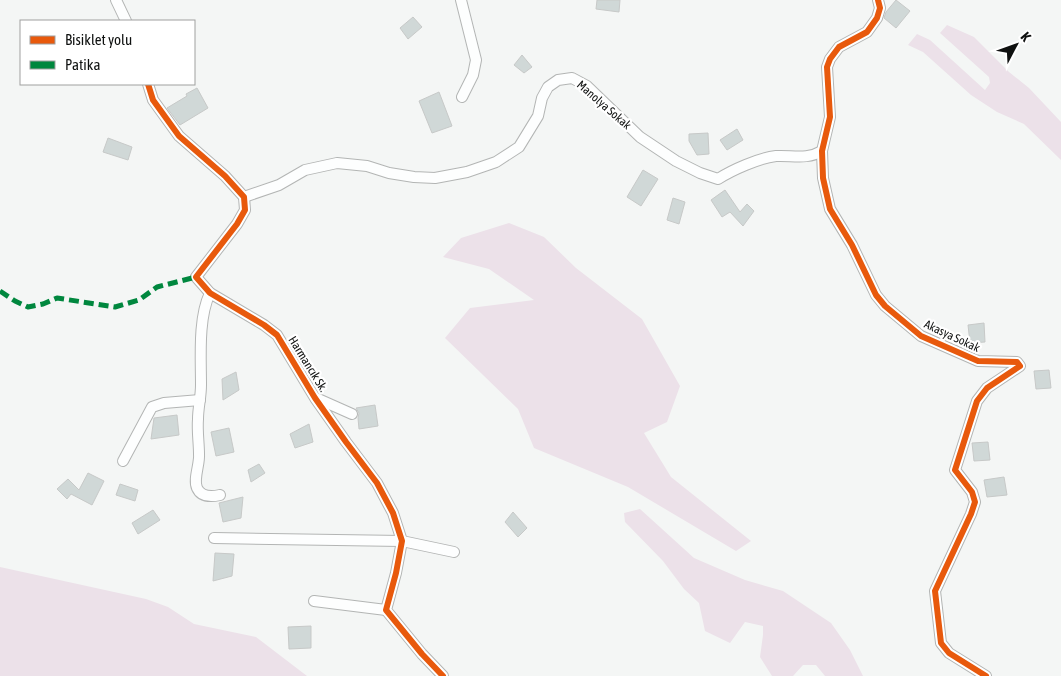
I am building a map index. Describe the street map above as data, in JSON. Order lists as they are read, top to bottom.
{
  "streets": {
    "street": ["Manolya Sokak", "Akasya Sokak", "Harmancık Sk."]
  },
  "crossings": [
    ["Manolya Sokak", "Akasya Sokak"],
    ["Manolya Sokak", "Harmancık Sk."]
  ],
  "legend": ["Bisiklet yolu", "Patika"],
  "north": "top right"
}
